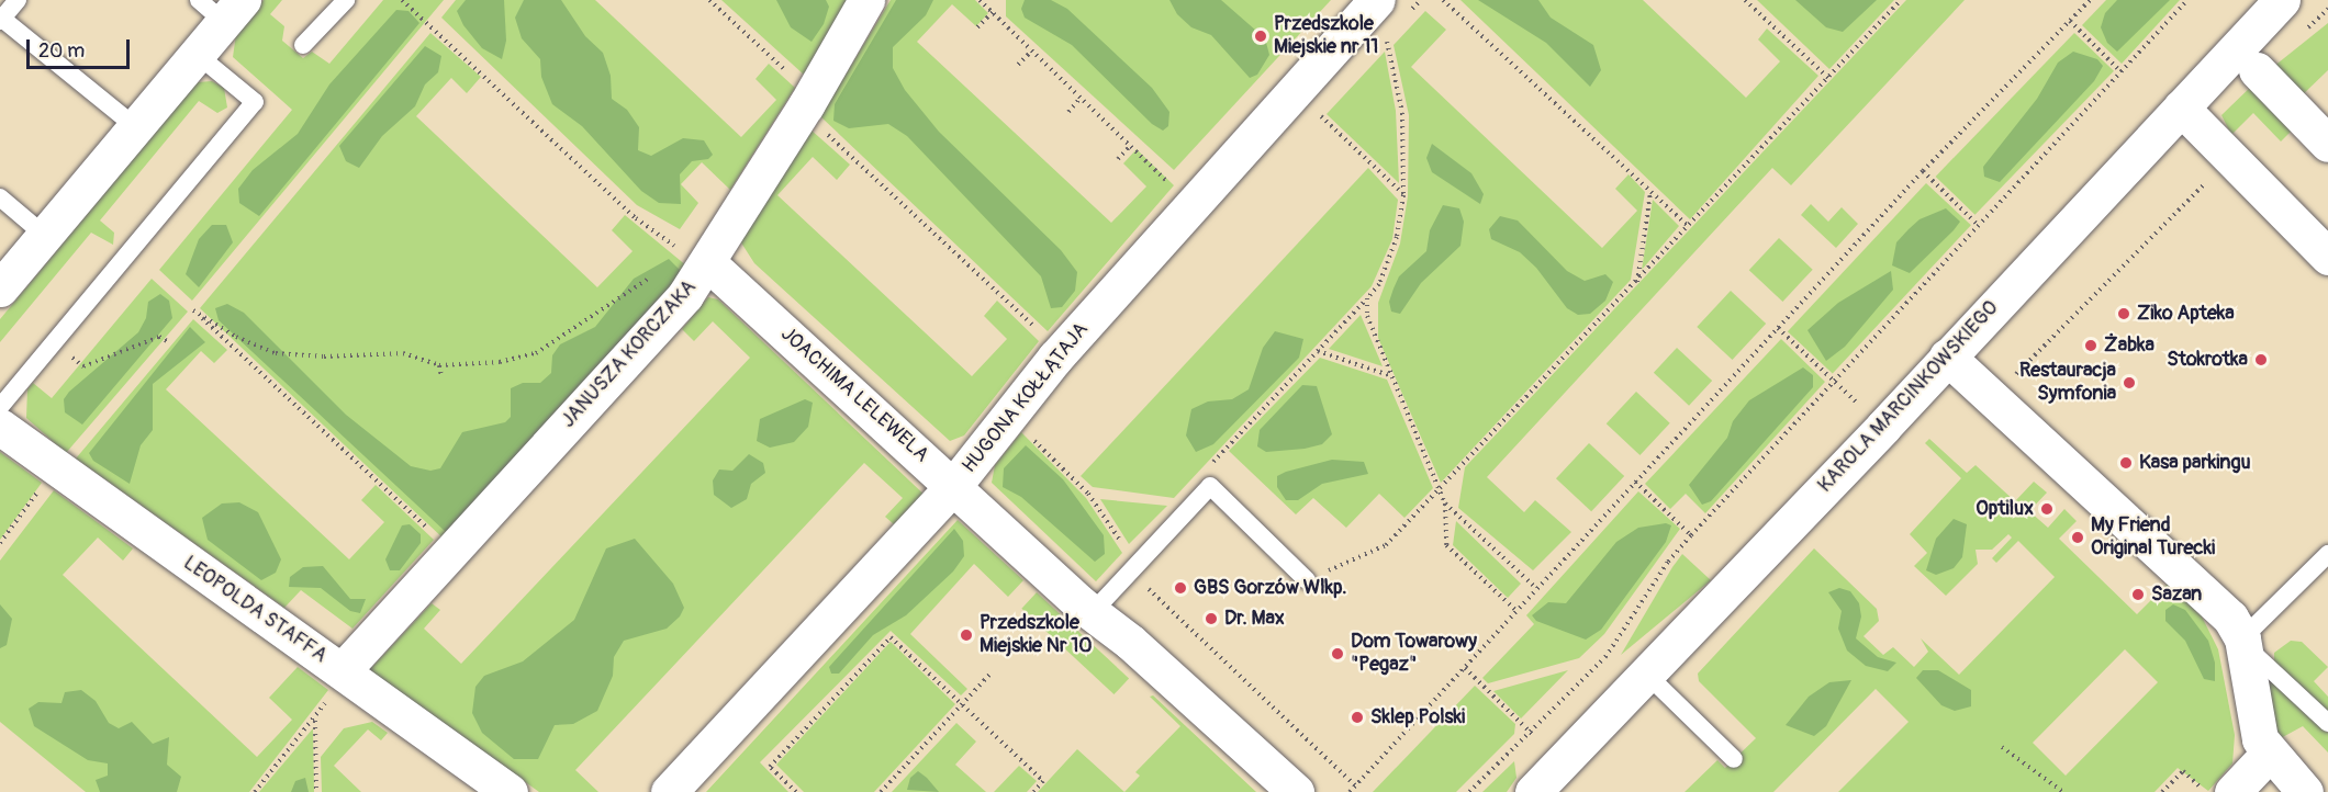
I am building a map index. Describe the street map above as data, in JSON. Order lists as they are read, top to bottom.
{
  "streets": {
    "street": [
      "JANUSZA KORCZAKA",
      "JOACHIMA LELEWELA",
      "KAROLA MARCINKOWSKIEGO",
      "HUGONA KOŁŁĄTAJA",
      "LEOPOLDA STAFFA"
    ]
  },
  "crossings": [
    ["JANUSZA KORCZAKA", "JOACHIMA LELEWELA"],
    ["JANUSZA KORCZAKA", "LEOPOLDA STAFFA"],
    ["JOACHIMA LELEWELA", "HUGONA KOŁŁĄTAJA"]
  ],
  "places": [
    "Przedszkole Miejskie nr 11",
    "Ziko Apteka",
    "Żabka",
    "Stokrotka",
    "Restauracja Symfonia",
    "Kasa parkingu",
    "Optilux",
    "My Friend Original Turecki",
    "GBS Gorzów Wlkp.",
    "Sazan",
    "Dr. Max",
    "Przedszkole Miejskie Nr 10",
    "Dom Towarowy \"Pegaz\"",
    "Sklep Polski"
  ],
  "scale_bar": "20 m"
}
